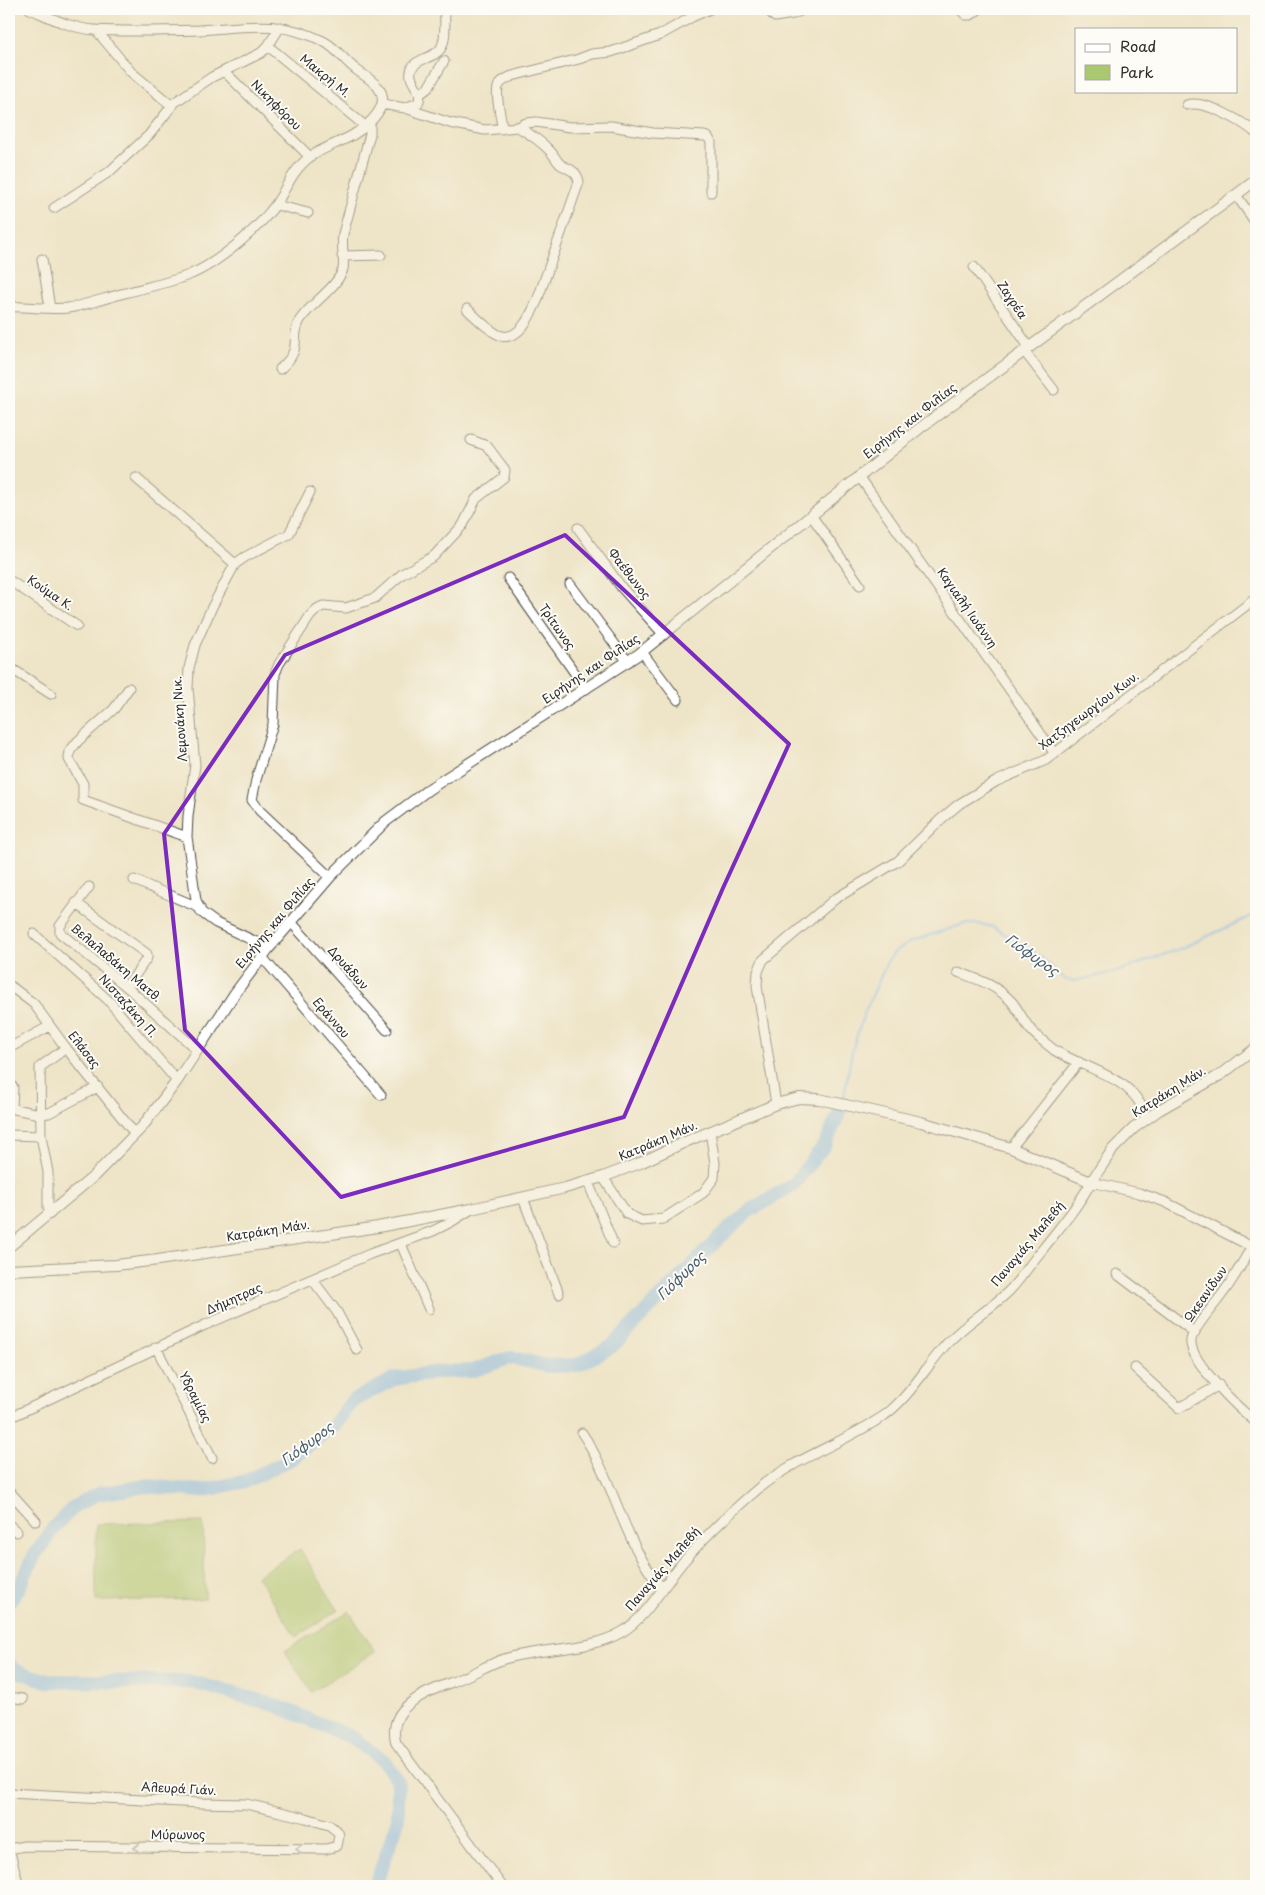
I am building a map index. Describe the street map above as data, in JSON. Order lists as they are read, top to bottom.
{
  "streets": {
    "street": [
      "Μακρή Μ.",
      "Νικηφόρου",
      "Ζαγρέα",
      "Ειρήνης και Φιλίας",
      "Φαέθωνος",
      "Κούμα Κ.",
      "Καγιαλή Ιωάννη",
      "Τρίτωνος",
      "Χατζηγεωργίου Κων.",
      "Λεμονάκη Νικ.",
      "Βελαλαδάκη Ματθ.",
      "Δρυάδων",
      "Νισταζάκη Π.",
      "Εράννου",
      "Ελάσας",
      "Κατράκη Μάν.",
      "Παναγιάς Μαλεβή",
      "Ωκεανίδων",
      "Δήμητρας",
      "Υδραμίας",
      "Αλευρά Γιάν.",
      "Μύρωνος"
    ]
  },
  "crossings": [
    ["Ζαγρέα", "Ειρήνης και Φιλίας"],
    ["Ειρήνης και Φιλίας", "Φαέθωνος"],
    ["Ειρήνης και Φιλίας", "Καγιαλή Ιωάννη"],
    ["Ειρήνης και Φιλίας", "Τρίτωνος"],
    ["Ειρήνης και Φιλίας", "Λεμονάκη Νικ."],
    ["Ειρήνης και Φιλίας", "Βελαλαδάκη Ματθ."],
    ["Ειρήνης και Φιλίας", "Δρυάδων"],
    ["Ειρήνης και Φιλίας", "Νισταζάκη Π."],
    ["Ειρήνης και Φιλίας", "Εράννου"],
    ["Ειρήνης και Φιλίας", "Ελάσας"],
    ["Καγιαλή Ιωάννη", "Χατζηγεωργίου Κων."],
    ["Χατζηγεωργίου Κων.", "Κατράκη Μάν."],
    ["Κατράκη Μάν.", "Παναγιάς Μαλεβή"],
    ["Κατράκη Μάν.", "Δήμητρας"],
    ["Δήμητρας", "Υδραμίας"],
    ["Αλευρά Γιάν.", "Μύρωνος"]
  ],
  "one_way": ["Μύρωνος"],
  "water": ["Γιόφυρος"],
  "legend": ["Road", "Park"]
}
